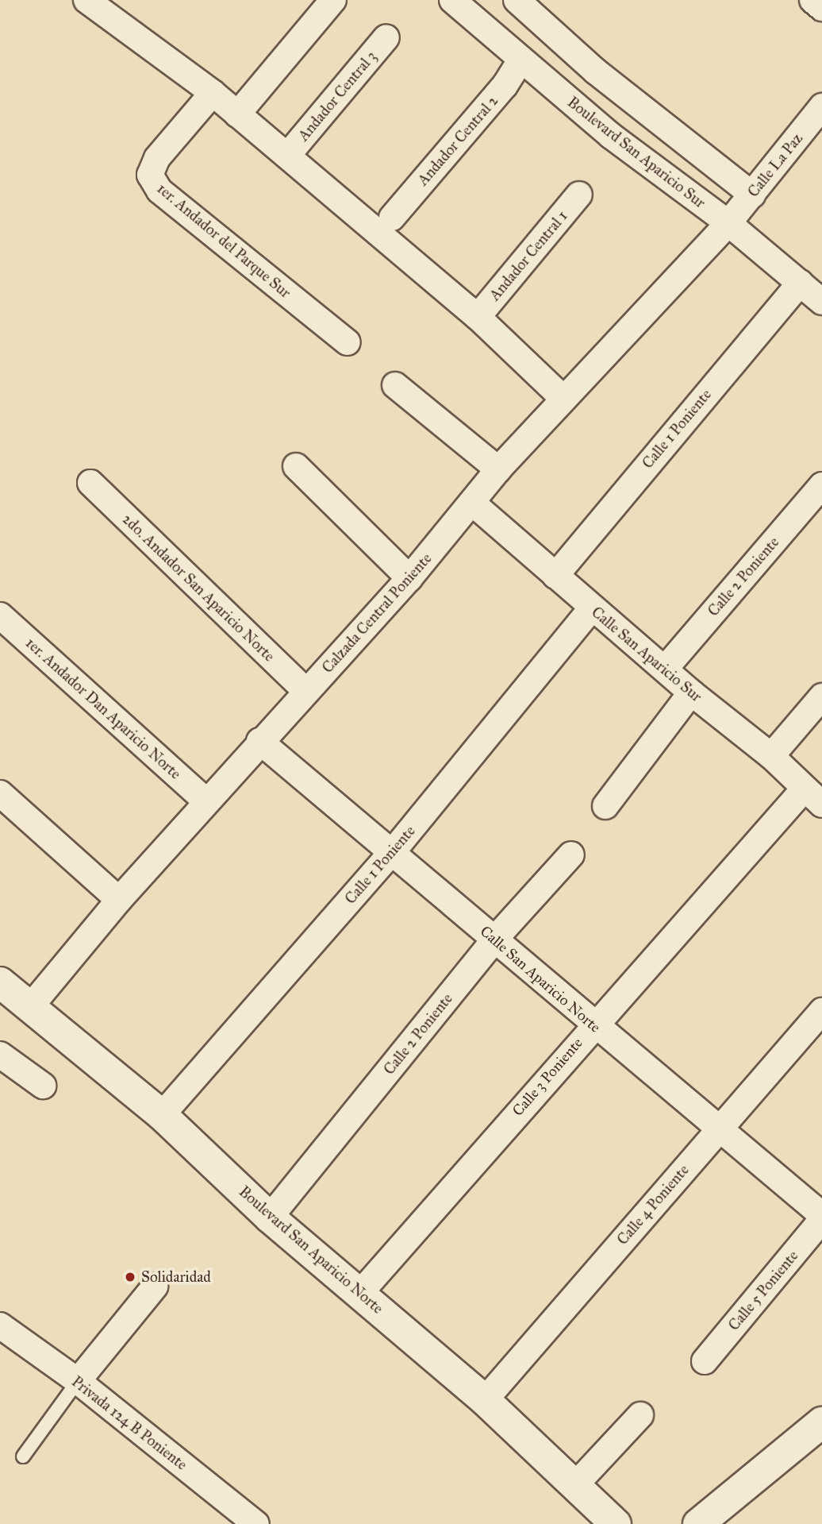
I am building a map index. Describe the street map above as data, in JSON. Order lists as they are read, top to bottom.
{
  "streets": {
    "street": [
      "Andador Central 3",
      "Andador Central 2",
      "Boulevard San Aparicio Sur",
      "Calle La Paz",
      "1er. Andador del Parque Sur",
      "Andador Central 1",
      "Calle 1 Poniente",
      "Calle 2 Poniente",
      "2do. Andador San Aparicio Norte",
      "Calzada Central Poniente",
      "Calle San Aparicio Sur",
      "1er. Andador Dan Aparicio Norte",
      "Calle San Aparicio Norte",
      "Calle 3 Poniente",
      "Calle 4 Poniente",
      "Boulevard San Aparicio Norte",
      "Calle 5 Poniente",
      "Privada 124 B Poniente"
    ]
  },
  "crossings": [
    ["Andador Central 2", "Boulevard San Aparicio Sur"],
    ["Boulevard San Aparicio Sur", "Calle La Paz"],
    ["Boulevard San Aparicio Sur", "Calle 1 Poniente"],
    ["Boulevard San Aparicio Sur", "Calzada Central Poniente"],
    ["Calle La Paz", "Calzada Central Poniente"],
    ["Calle 1 Poniente", "Calle San Aparicio Sur"],
    ["Calle 1 Poniente", "Calle San Aparicio Norte"],
    ["Calle 1 Poniente", "Boulevard San Aparicio Norte"],
    ["Calle 2 Poniente", "Calle San Aparicio Sur"],
    ["Calle 2 Poniente", "Calle San Aparicio Norte"],
    ["Calle 2 Poniente", "Boulevard San Aparicio Norte"],
    ["2do. Andador San Aparicio Norte", "Calzada Central Poniente"],
    ["Calzada Central Poniente", "Calle San Aparicio Sur"],
    ["Calzada Central Poniente", "1er. Andador Dan Aparicio Norte"],
    ["Calzada Central Poniente", "Calle San Aparicio Norte"],
    ["Calzada Central Poniente", "Boulevard San Aparicio Norte"],
    ["Calle San Aparicio Sur", "Calle 3 Poniente"],
    ["Calle San Aparicio Norte", "Calle 3 Poniente"],
    ["Calle San Aparicio Norte", "Calle 4 Poniente"],
    ["Calle 3 Poniente", "Boulevard San Aparicio Norte"],
    ["Calle 4 Poniente", "Boulevard San Aparicio Norte"]
  ],
  "places": ["Solidaridad"]
}
